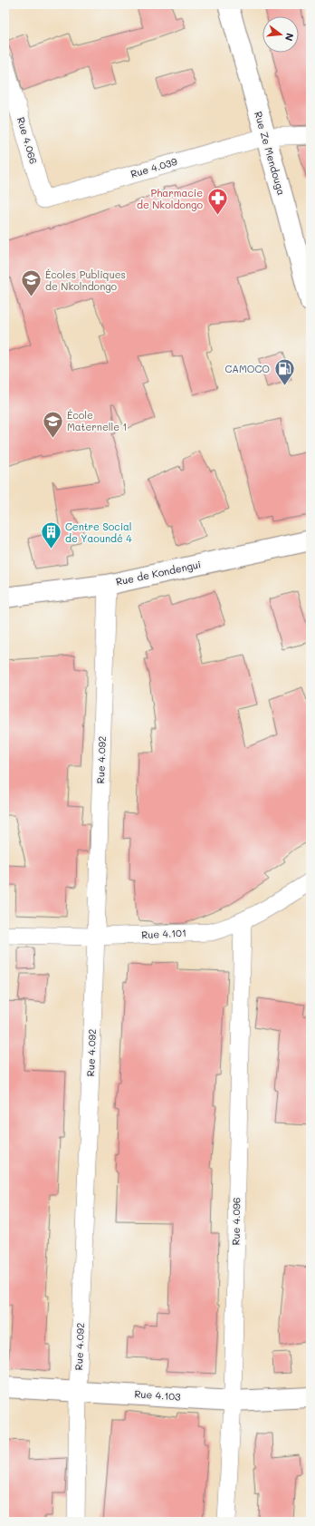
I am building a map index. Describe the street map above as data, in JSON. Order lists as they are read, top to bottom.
{
  "streets": {
    "main road": ["Rue Ze Mendouga", "Rue de Kondengui", "Rue 4.103"],
    "street": [
      "Rue 4.066",
      "Rue 4.039",
      "Rue 4.092",
      "Rue 4.101",
      "Rue 4.096"
    ]
  },
  "crossings": [
    ["Rue 4.066", "Rue 4.039"],
    ["Rue Ze Mendouga", "Rue 4.039"],
    ["Rue de Kondengui", "Rue 4.092"],
    ["Rue 4.092", "Rue 4.101"],
    ["Rue 4.092", "Rue 4.103"],
    ["Rue 4.101", "Rue 4.096"],
    ["Rue 4.096", "Rue 4.103"]
  ],
  "places": {
    "pharmacy": ["Pharmacie de Nkoldongo"],
    "school or university": ["Écoles Publiques de Nkolndongo", "École Maternelle 1"],
    "fuel station": ["CAMOCO"],
    "building": ["Centre Social de Yaoundé 4"]
  },
  "north": "right"
}
